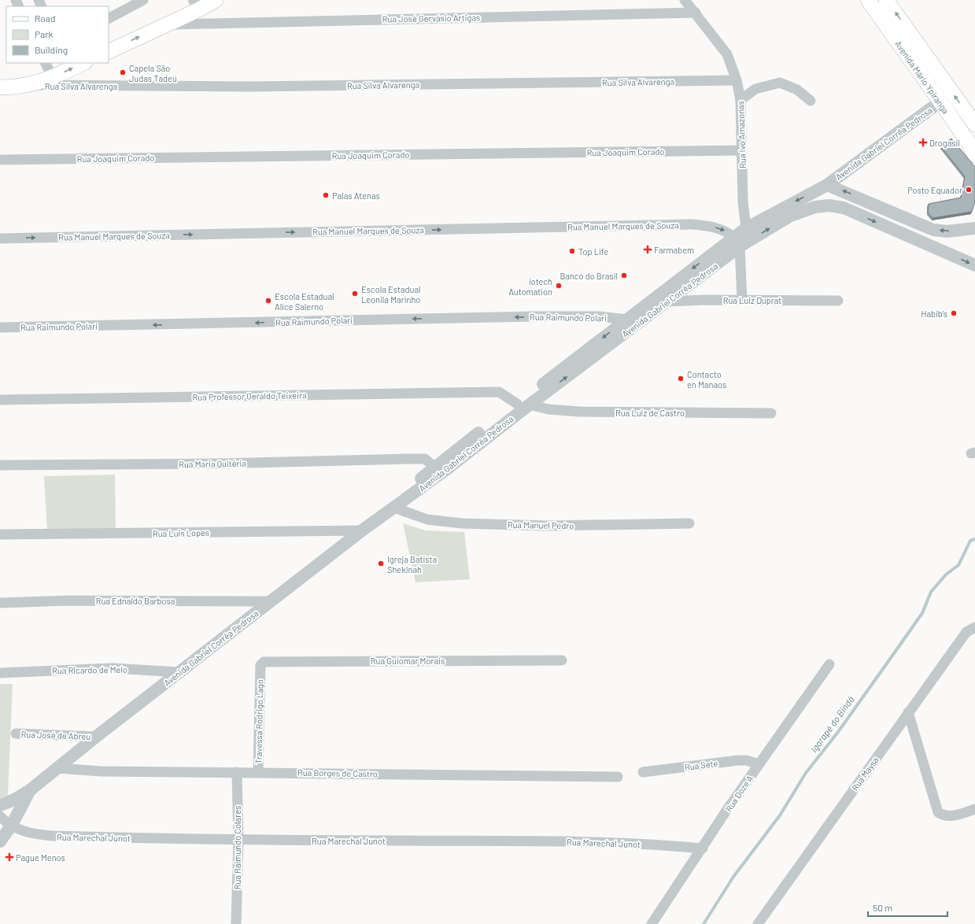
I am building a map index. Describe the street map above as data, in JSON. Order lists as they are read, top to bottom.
{
  "streets": {
    "main road": ["Avenida Mário Ypiranga"],
    "street": [
      "Rua José Gervásio Artigas",
      "Rua Silva Alvarenga",
      "Rua Ivo Amazonas",
      "Avenida Gabriel Corrêa Pedrosa",
      "Rua Joaquim Corado",
      "Rua Manuel Marques de Souza",
      "Rua Luiz Duprat",
      "Rua Raimundo Polari",
      "Rua Professor Geraldo Teixeira",
      "Rua Luiz de Castro",
      "Rua Maria Quitéria",
      "Rua Manuel Pedro",
      "Rua Luis Lopes",
      "Rua Ednaldo Barbosa",
      "Rua Guiomar Morais",
      "Rua Ricardo de Melo",
      "Travessa Rodrigo Lago",
      "Rua José de Abreu",
      "Rua Sete",
      "Rua Borges de Castro",
      "Rua Maysa",
      "Rua Doze A",
      "Rua Marechal Junot",
      "Rua Raimundo Colares"
    ]
  },
  "crossings": [
    ["Rua José Gervásio Artigas", "Rua Ivo Amazonas"],
    ["Avenida Mário Ypiranga", "Avenida Gabriel Corrêa Pedrosa"],
    ["Rua Silva Alvarenga", "Rua Ivo Amazonas"],
    ["Rua Ivo Amazonas", "Avenida Gabriel Corrêa Pedrosa"],
    ["Rua Ivo Amazonas", "Rua Joaquim Corado"],
    ["Avenida Gabriel Corrêa Pedrosa", "Rua Manuel Marques de Souza"],
    ["Avenida Gabriel Corrêa Pedrosa", "Rua Luiz Duprat"],
    ["Avenida Gabriel Corrêa Pedrosa", "Rua Raimundo Polari"],
    ["Avenida Gabriel Corrêa Pedrosa", "Rua Professor Geraldo Teixeira"],
    ["Avenida Gabriel Corrêa Pedrosa", "Rua Luiz de Castro"],
    ["Avenida Gabriel Corrêa Pedrosa", "Rua Maria Quitéria"],
    ["Avenida Gabriel Corrêa Pedrosa", "Rua Manuel Pedro"],
    ["Avenida Gabriel Corrêa Pedrosa", "Rua Luis Lopes"],
    ["Avenida Gabriel Corrêa Pedrosa", "Rua Ednaldo Barbosa"],
    ["Avenida Gabriel Corrêa Pedrosa", "Rua Ricardo de Melo"],
    ["Avenida Gabriel Corrêa Pedrosa", "Rua José de Abreu"],
    ["Avenida Gabriel Corrêa Pedrosa", "Rua Borges de Castro"],
    ["Avenida Gabriel Corrêa Pedrosa", "Rua Marechal Junot"],
    ["Rua Guiomar Morais", "Travessa Rodrigo Lago"],
    ["Travessa Rodrigo Lago", "Rua Borges de Castro"],
    ["Rua Sete", "Rua Doze A"],
    ["Rua Borges de Castro", "Rua Raimundo Colares"],
    ["Rua Doze A", "Rua Marechal Junot"],
    ["Rua Marechal Junot", "Rua Raimundo Colares"]
  ],
  "one_way": ["Rua Manuel Marques de Souza", "Rua Raimundo Polari"],
  "water": ["Igarapé do Bindá"],
  "places": {
    "other": [
      "Capela São Judas Tadeu",
      "Posto Equador",
      "Palas Atenas",
      "Top Life",
      "Banco do Brasil",
      "iotech Automation",
      "Escola Estadual Leonila Marinho",
      "Escola Estadual Alice Salerno",
      "Habib's",
      "Contacto en Manaos",
      "Igreja Batista Shekinah"
    ],
    "health": ["Drogasil", "Farmabem", "Pague Menos"]
  },
  "legend": ["Road", "Park", "Building"],
  "scale_bar": "50 m"
}
